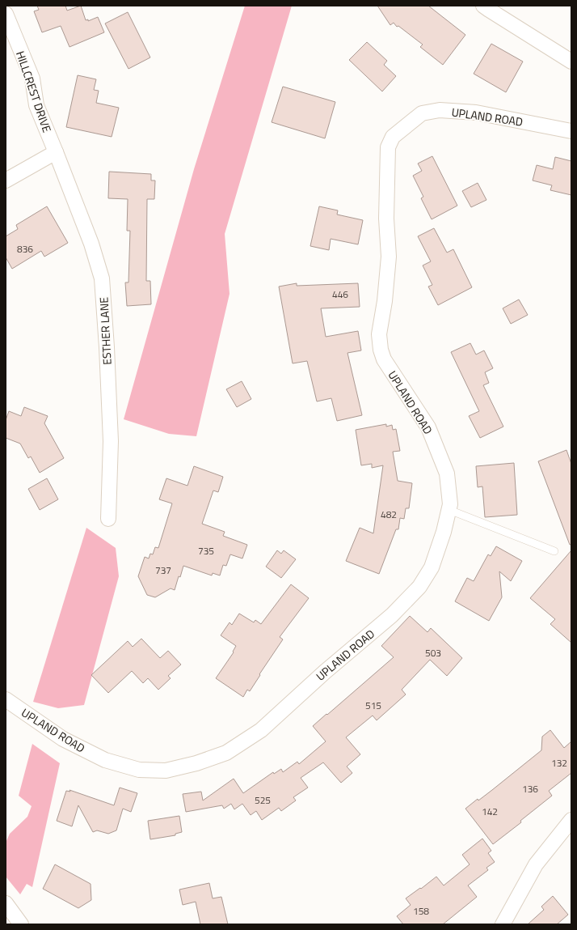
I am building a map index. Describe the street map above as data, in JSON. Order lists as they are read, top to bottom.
{
  "streets": {
    "street": ["HILLCREST DRIVE", "UPLAND ROAD", "ESTHER LANE"]
  },
  "crossings": [
    ["HILLCREST DRIVE", "ESTHER LANE"]
  ],
  "house_numbers": [
    "836",
    "446",
    "482",
    "735",
    "737",
    "503",
    "515",
    "132",
    "136",
    "525",
    "142",
    "158"
  ]
}
